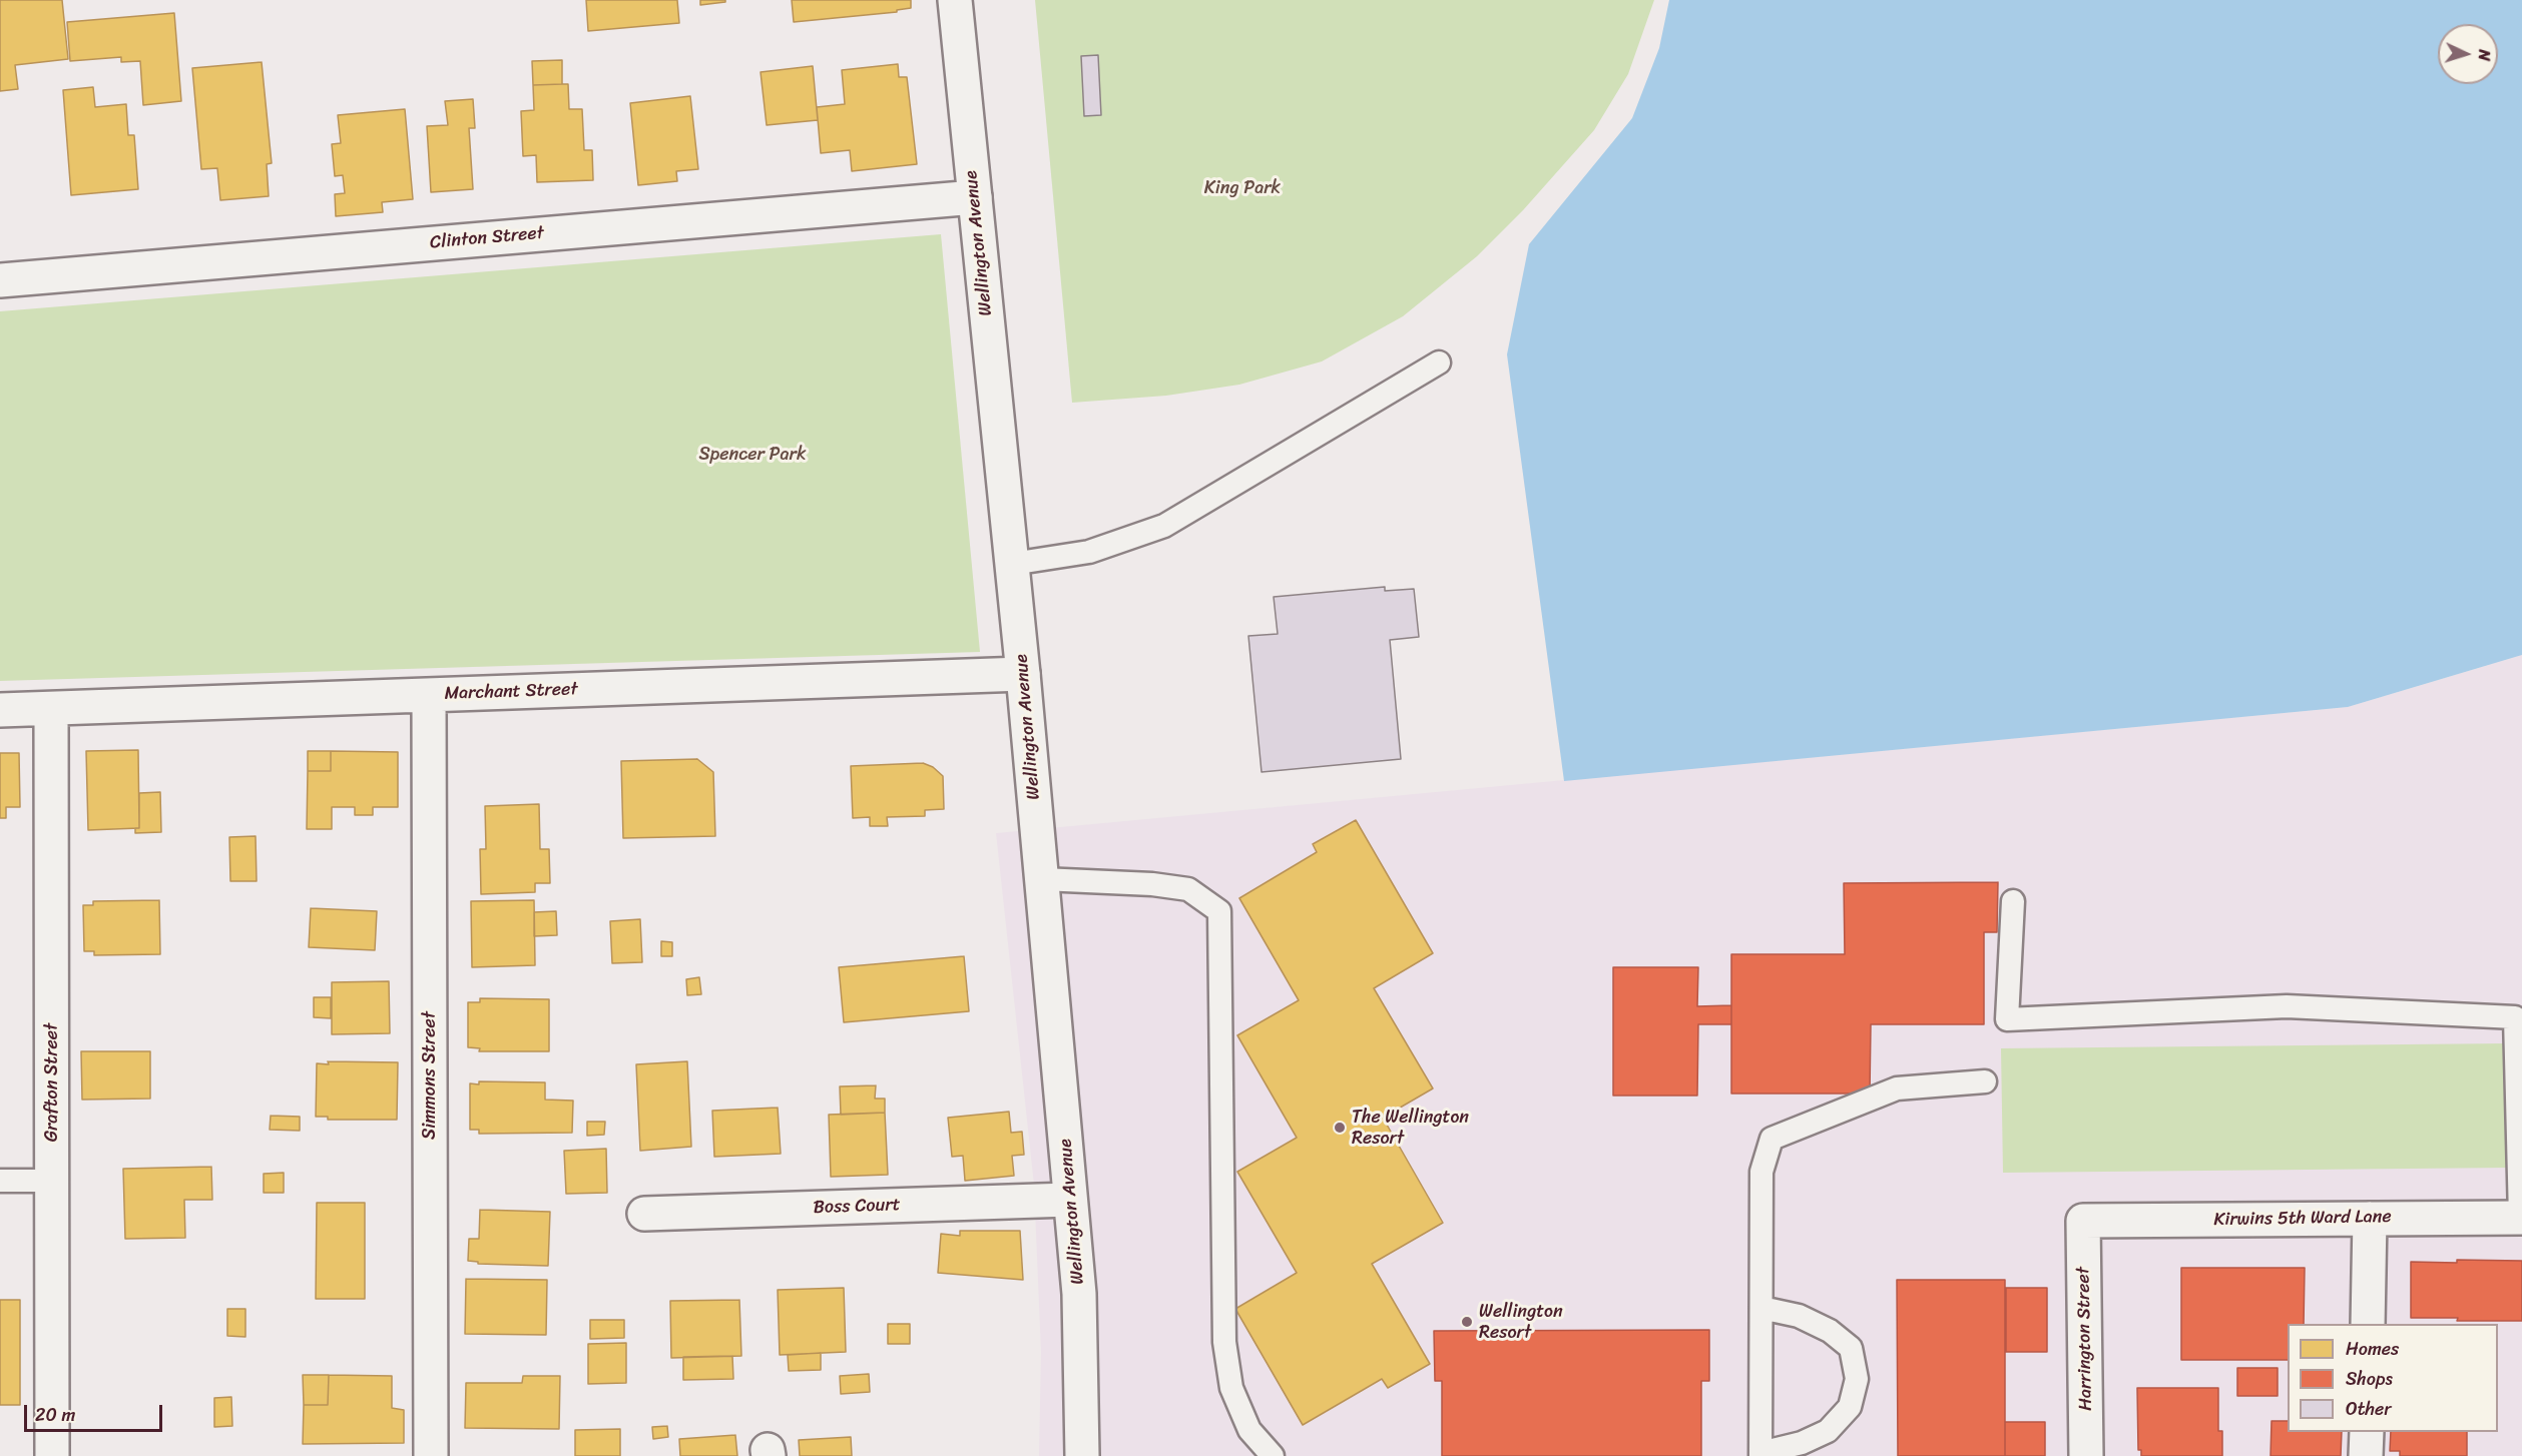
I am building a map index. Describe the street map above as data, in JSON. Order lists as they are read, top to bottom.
{
  "streets": {
    "street": [
      "Clinton Street",
      "Wellington Avenue",
      "Marchant Street",
      "Simmons Street",
      "Grafton Street",
      "Boss Court",
      "Kirwins 5th Ward Lane",
      "Harrington Street"
    ]
  },
  "crossings": [
    ["Clinton Street", "Wellington Avenue"],
    ["Wellington Avenue", "Marchant Street"],
    ["Wellington Avenue", "Boss Court"],
    ["Marchant Street", "Simmons Street"],
    ["Marchant Street", "Grafton Street"],
    ["Kirwins 5th Ward Lane", "Harrington Street"]
  ],
  "parks": ["King Park", "Spencer Park"],
  "places": ["The Wellington Resort", "Wellington Resort"],
  "legend": ["Homes", "Shops", "Other"],
  "scale_bar": "20 m",
  "north": "right"
}
